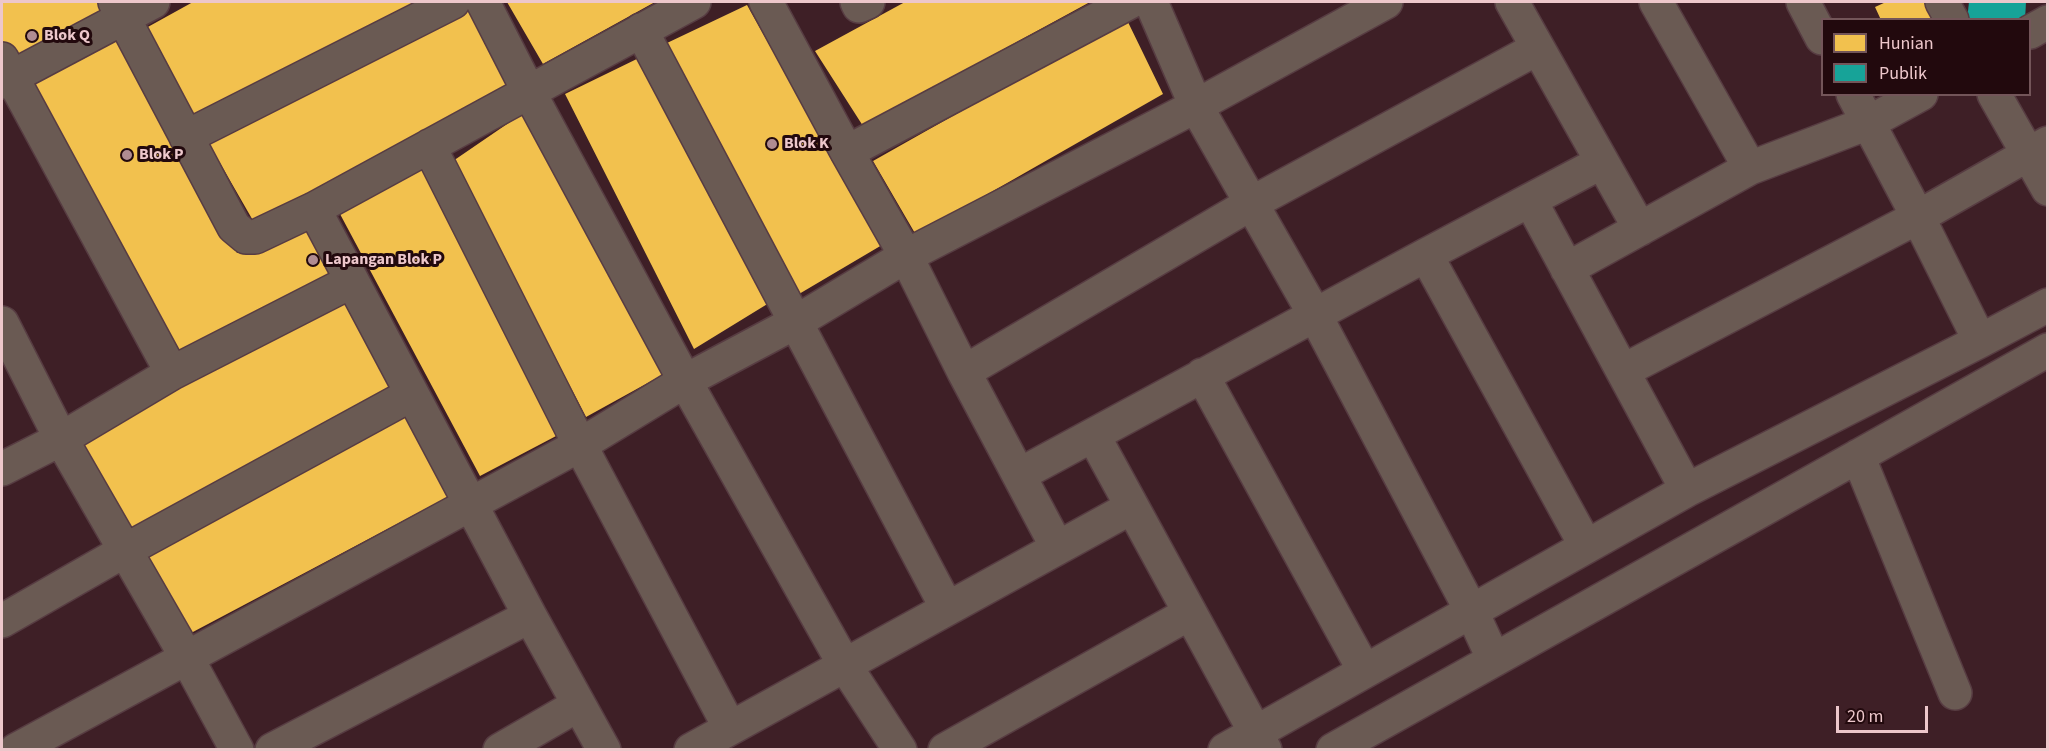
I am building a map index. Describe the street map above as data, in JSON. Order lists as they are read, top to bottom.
{
  "places": [
    "Blok Q",
    "Blok K",
    "Blok P",
    "Lapangan Blok P"
  ],
  "legend": ["Hunian", "Publik"],
  "scale_bar": "20 m"
}
